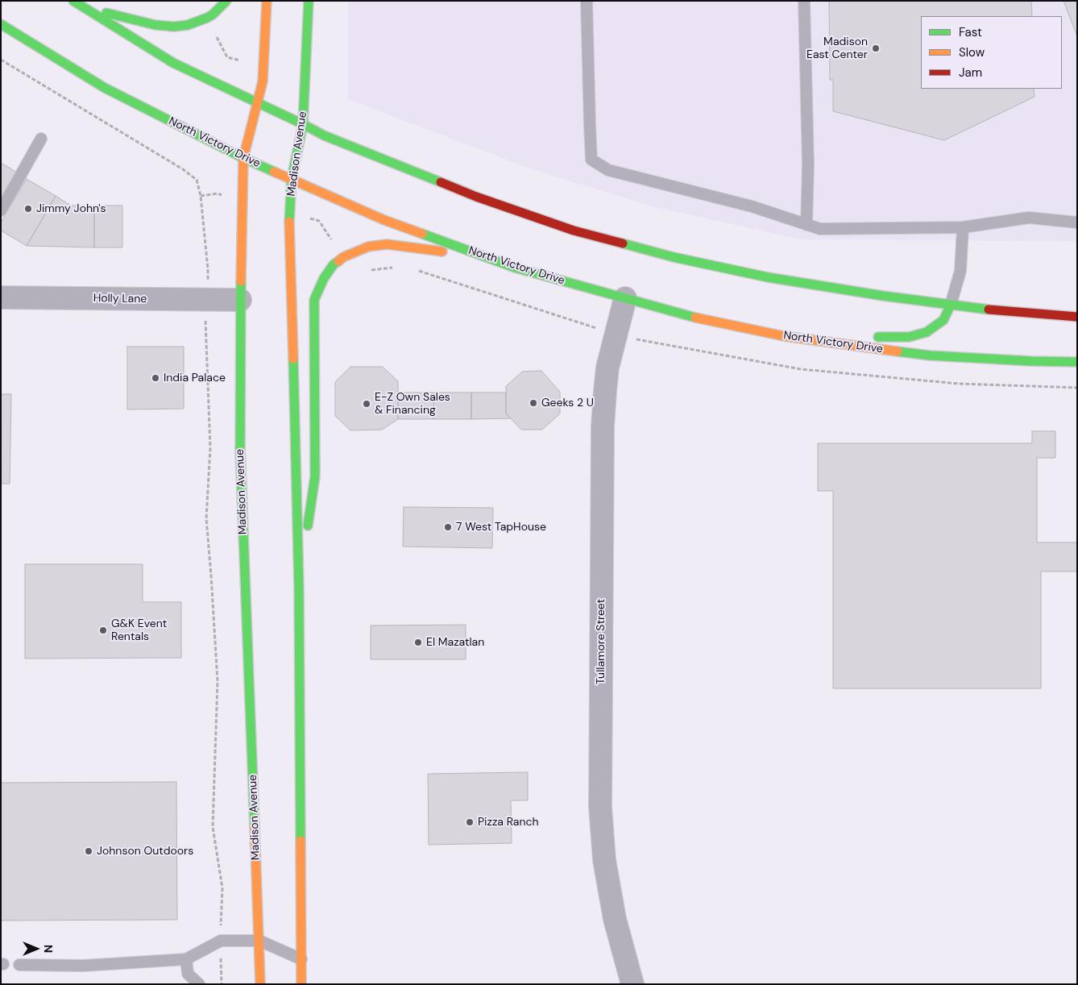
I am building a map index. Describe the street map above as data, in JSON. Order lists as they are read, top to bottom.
{
  "streets": {
    "main road": ["North Victory Drive", "Madison Avenue"],
    "street": ["Holly Lane", "Tullamore Street"]
  },
  "crossings": [
    ["North Victory Drive", "Madison Avenue"],
    ["North Victory Drive", "Tullamore Street"],
    ["Madison Avenue", "Holly Lane"]
  ],
  "places": [
    "Madison East Center",
    "Jimmy John's",
    "India Palace",
    "Geeks 2 U",
    "E-Z Own Sales & Financing",
    "7 West TapHouse",
    "G&K Event Rentals",
    "El Mazatlan",
    "Pizza Ranch",
    "Johnson Outdoors"
  ],
  "legend": ["Fast", "Slow", "Jam"],
  "north": "right"
}
